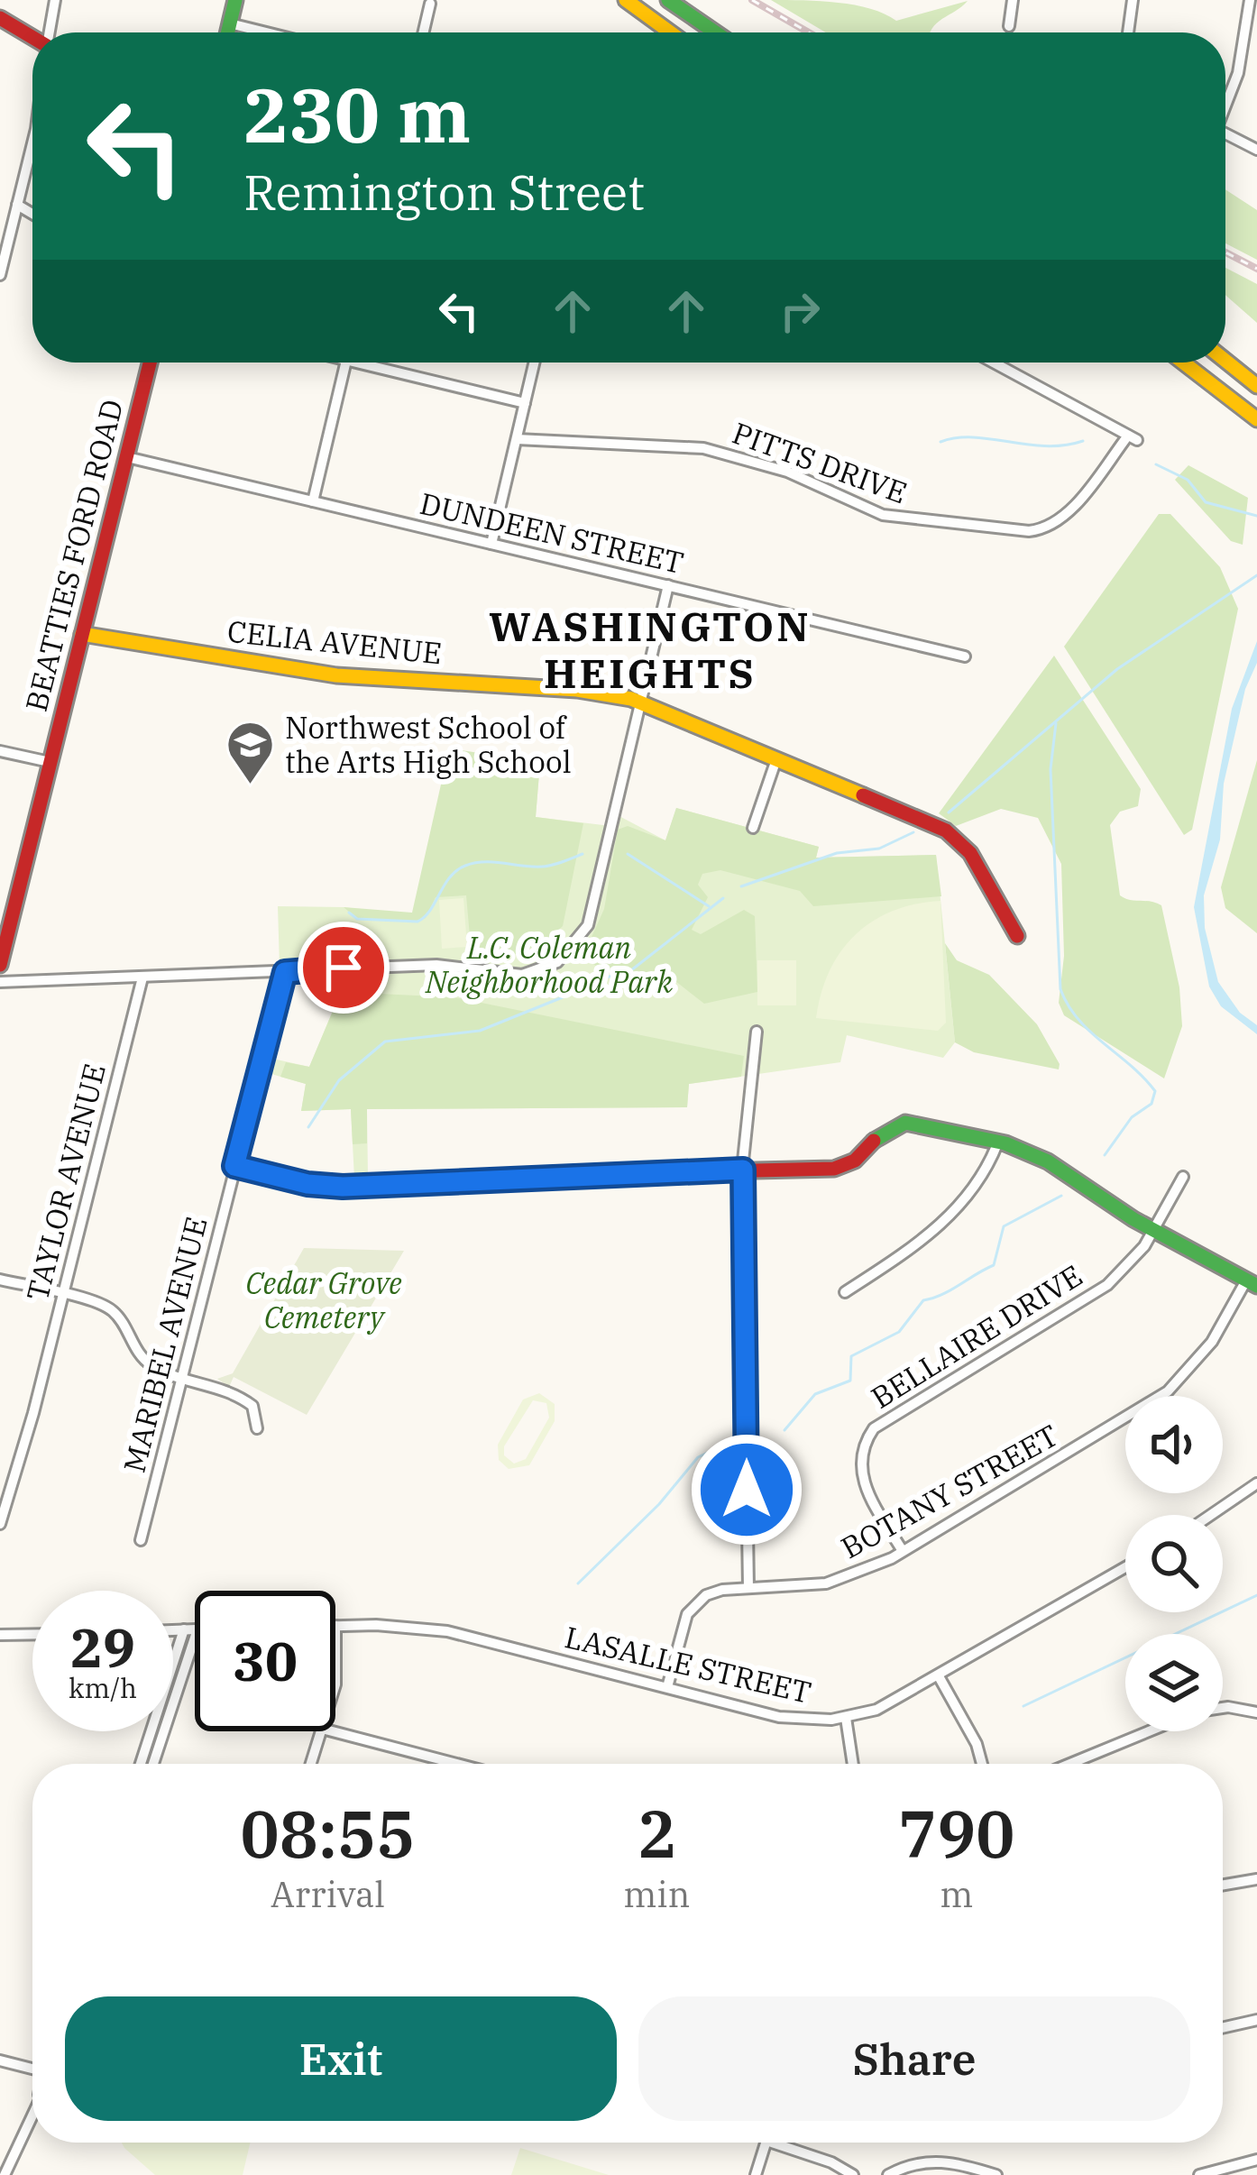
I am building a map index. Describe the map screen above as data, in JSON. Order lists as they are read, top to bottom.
{
  "streets": {
    "main road": ["BEATTIES FORD ROAD", "CELIA AVENUE"],
    "street": [
      "PITTS DRIVE",
      "DUNDEEN STREET",
      "TAYLOR AVENUE",
      "BELLAIRE DRIVE",
      "MARIBEL AVENUE",
      "BOTANY STREET",
      "LASALLE STREET"
    ]
  },
  "crossings": [
    ["DUNDEEN STREET", "BEATTIES FORD ROAD"],
    ["BEATTIES FORD ROAD", "CELIA AVENUE"],
    ["BELLAIRE DRIVE", "BOTANY STREET"],
    ["BOTANY STREET", "LASALLE STREET"]
  ],
  "districts": ["WASHINGTON HEIGHTS"],
  "parks": ["L.C. Coleman Neighborhood Park", "Cedar Grove Cemetery"],
  "places": {
    "school or university": ["Northwest School of the Arts High School"]
  },
  "page": {
    "turn": ["230 m", "Remington Street"],
    "speed": "29 km/h",
    "limit": "30",
    "eta": [
      "08:55",
      "Arrival",
      "2",
      "min",
      "790",
      "m"
    ],
    "buttons": ["Exit", "Share"]
  }
}
